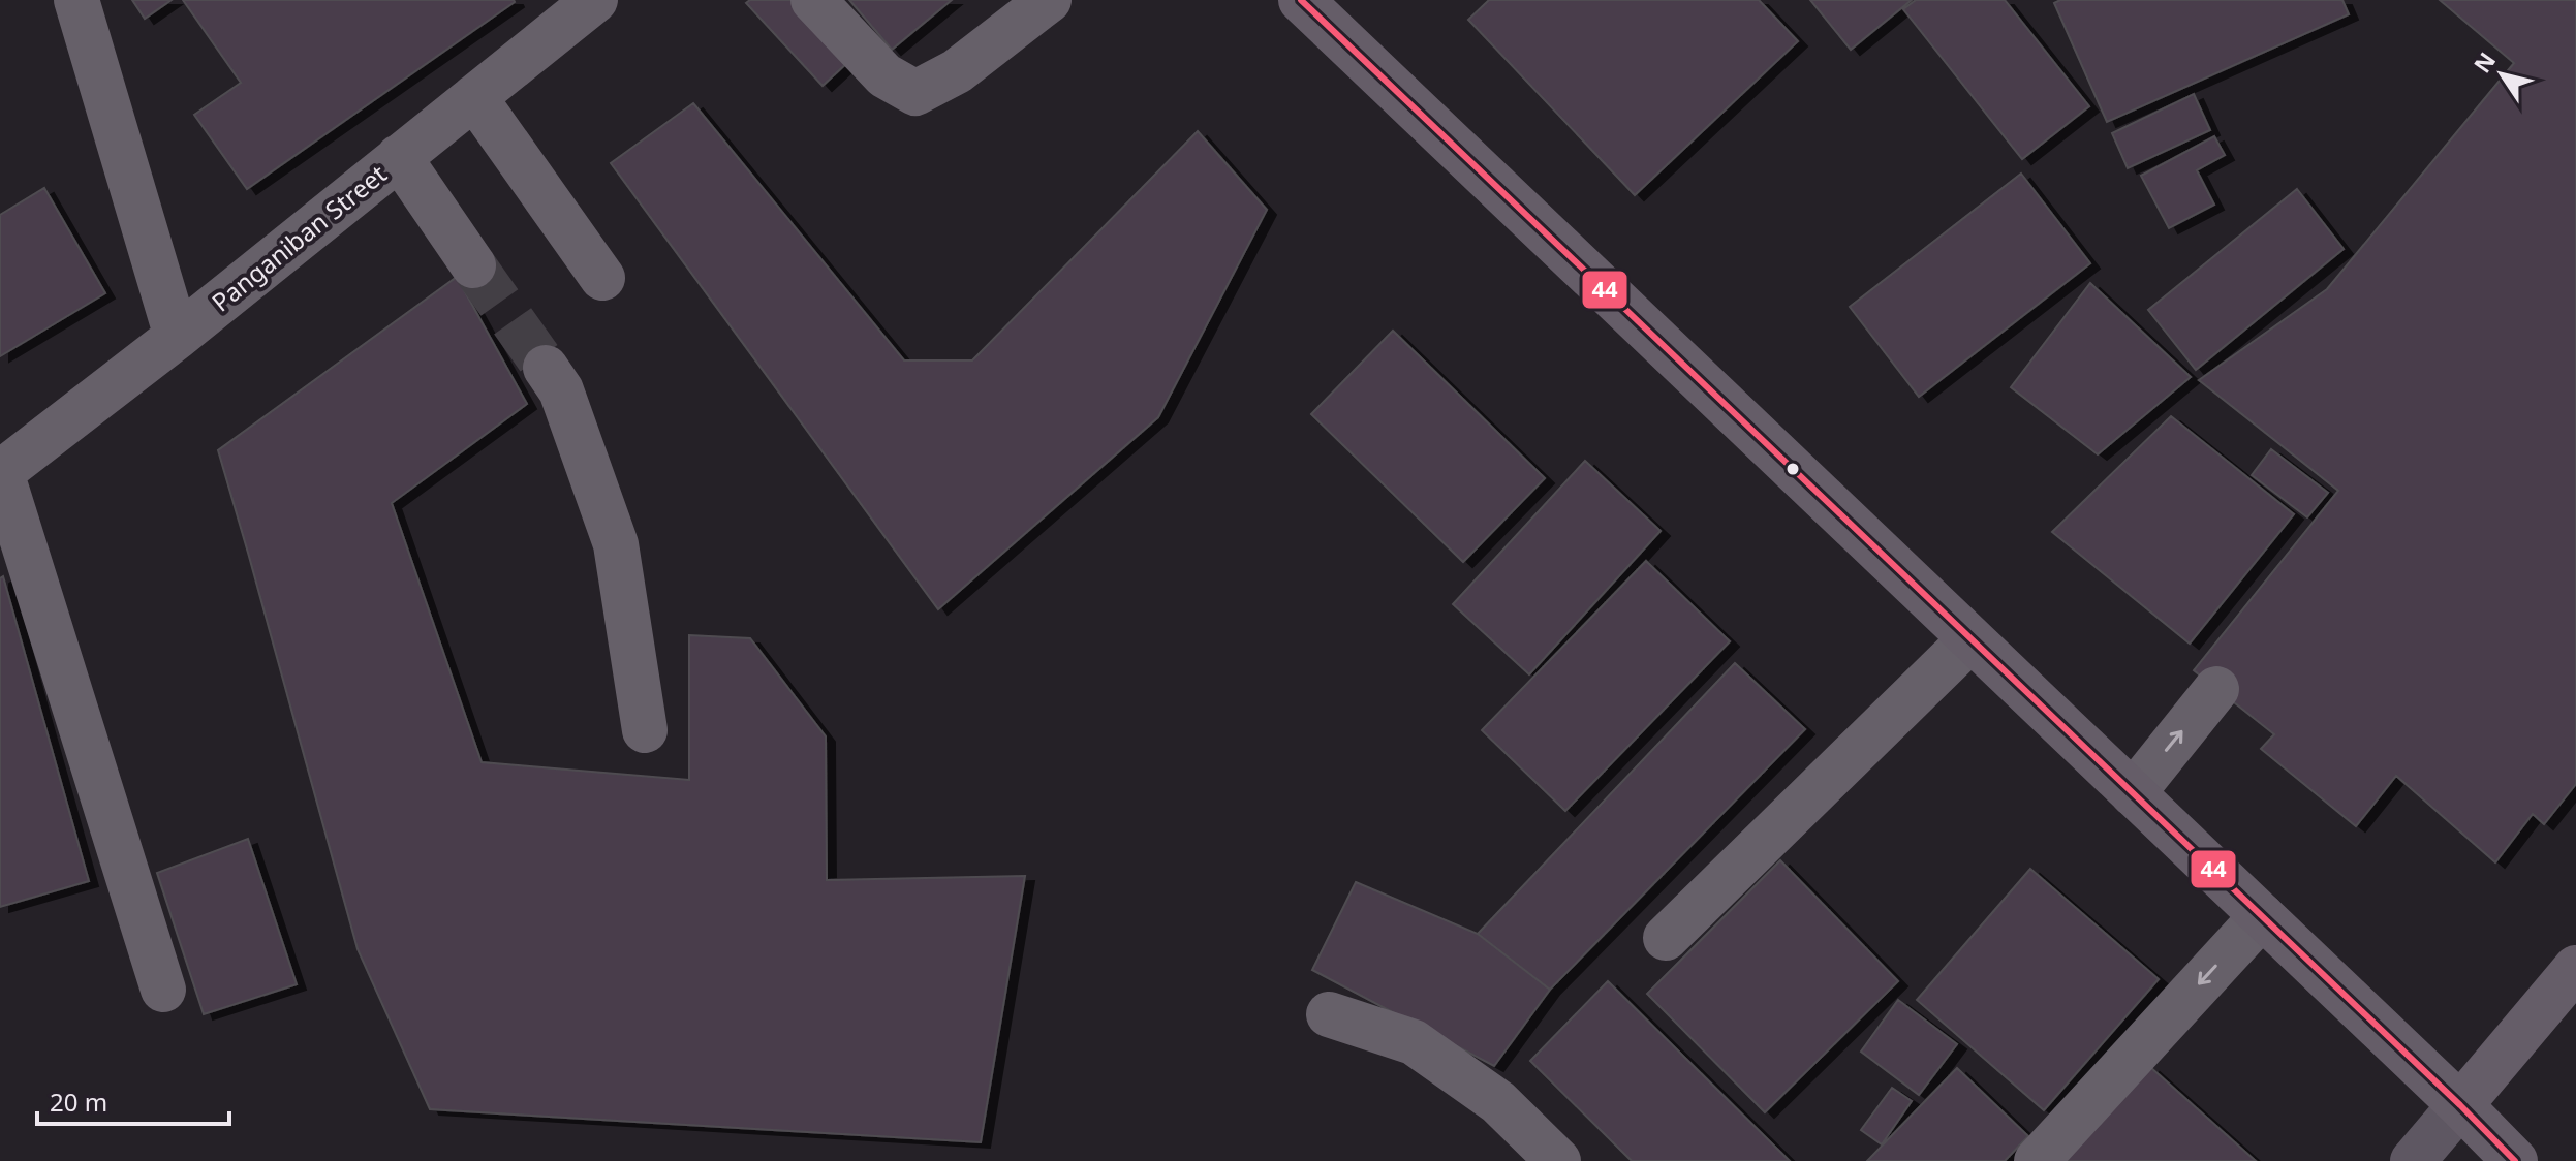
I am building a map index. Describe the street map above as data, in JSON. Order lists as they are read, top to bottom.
{
  "streets": {
    "street": ["Panganiban Street"]
  },
  "lines": ["transit line 44"],
  "scale_bar": "20 m",
  "north": "top left"
}
